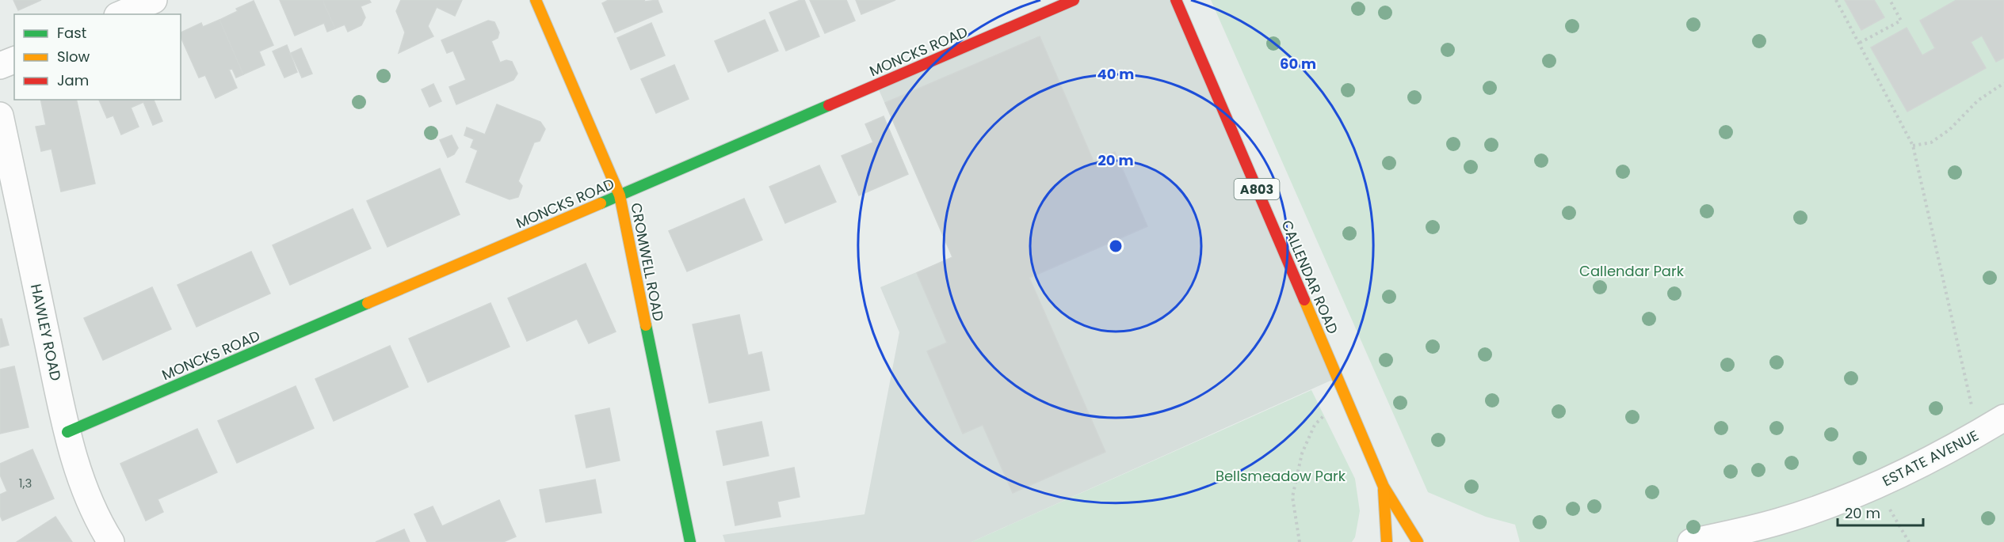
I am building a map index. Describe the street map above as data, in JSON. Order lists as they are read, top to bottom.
{
  "streets": {
    "street": [
      "MONCKS ROAD",
      "A803",
      "CROMWELL ROAD",
      "CALLENDAR ROAD",
      "HAWLEY ROAD",
      "ESTATE AVENUE"
    ]
  },
  "crossings": [
    ["MONCKS ROAD", "CROMWELL ROAD"],
    ["MONCKS ROAD", "HAWLEY ROAD"]
  ],
  "parks": ["Callendar Park", "Bellsmeadow Park"],
  "house_numbers": ["1,3"],
  "legend": ["Fast", "Slow", "Jam"],
  "scale_bar": "20 m",
  "rings": ["60 m", "40 m", "20 m"]
}
